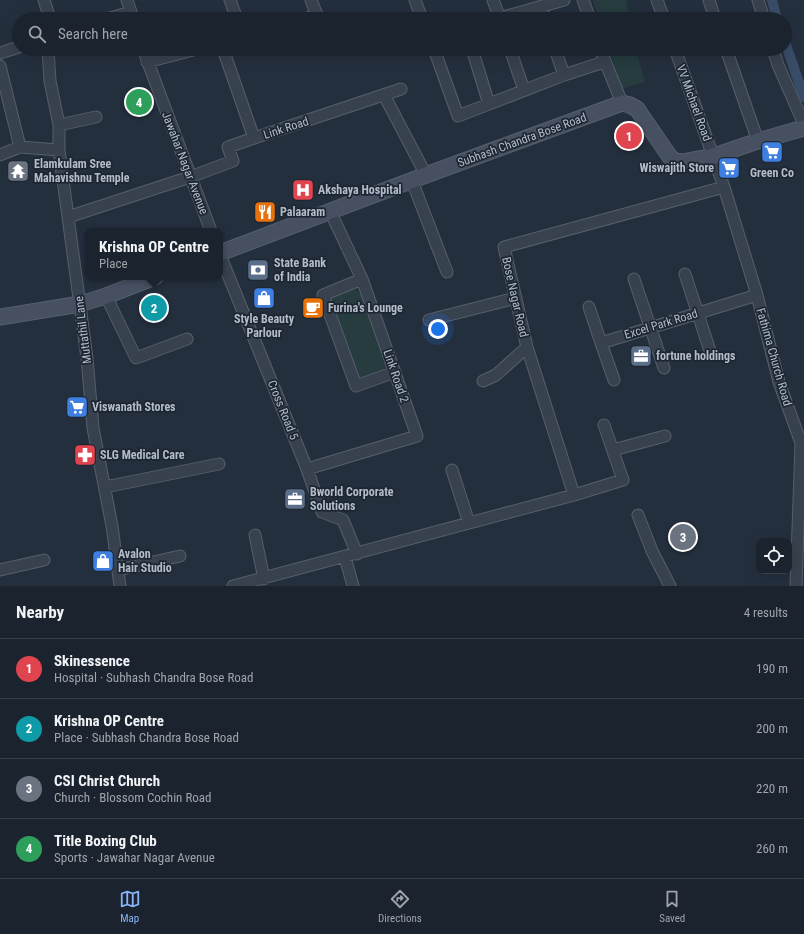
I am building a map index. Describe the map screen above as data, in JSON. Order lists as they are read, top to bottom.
{
  "streets": {
    "main road": ["Subhash Chandra Bose Road"],
    "street": [
      "VV Michael Road",
      "Link Road",
      "Jawahar Nagar Avenue",
      "Bose Nagar Road",
      "Excel Park Road",
      "Muttathil Lane",
      "Fathima Church Road",
      "Link Road 2",
      "Cross Road 5"
    ]
  },
  "crossings": [
    ["VV Michael Road", "Fathima Church Road"],
    ["Subhash Chandra Bose Road", "Link Road 2"],
    ["Bose Nagar Road", "Fathima Church Road"],
    ["Excel Park Road", "Fathima Church Road"],
    ["Link Road 2", "Cross Road 5"]
  ],
  "places": {
    "supermarket": ["Green Co", "Wiswajith Store", "Viswanath Stores"],
    "temple": ["Elamkulam Sree Mahavishnu Temple"],
    "hospital": ["Akshaya Hospital"],
    "restaurant": ["Palaaram"],
    "bank": ["State Bank of India"],
    "shop": ["Style Beauty Parlour", "Avalon Hair Studio"],
    "cafe": ["Furina's Lounge"],
    "office": ["fortune holdings", "Bworld Corporate Solutions"],
    "pharmacy": ["SLG Medical Care"]
  },
  "page": {
    "search": "Search here",
    "pins": [
      "4",
      "1",
      "2",
      "3"
    ],
    "popup": ["Krishna OP Centre", "Place"],
    "heading": ["Nearby", "4 results"],
    "list": [
      {
        "mark": "1",
        "name": "Skinessence",
        "note": "Hospital · Subhash Chandra Bose Road",
        "value": "190 m"
      },
      {
        "mark": "2",
        "name": "Krishna OP Centre",
        "note": "Place · Subhash Chandra Bose Road",
        "value": "200 m"
      },
      {
        "mark": "3",
        "name": "CSI Christ Church",
        "note": "Church · Blossom Cochin Road",
        "value": "220 m"
      },
      {
        "mark": "4",
        "name": "Title Boxing Club",
        "note": "Sports · Jawahar Nagar Avenue",
        "value": "260 m"
      }
    ],
    "nav": ["Map", "Directions", "Saved"]
  }
}
